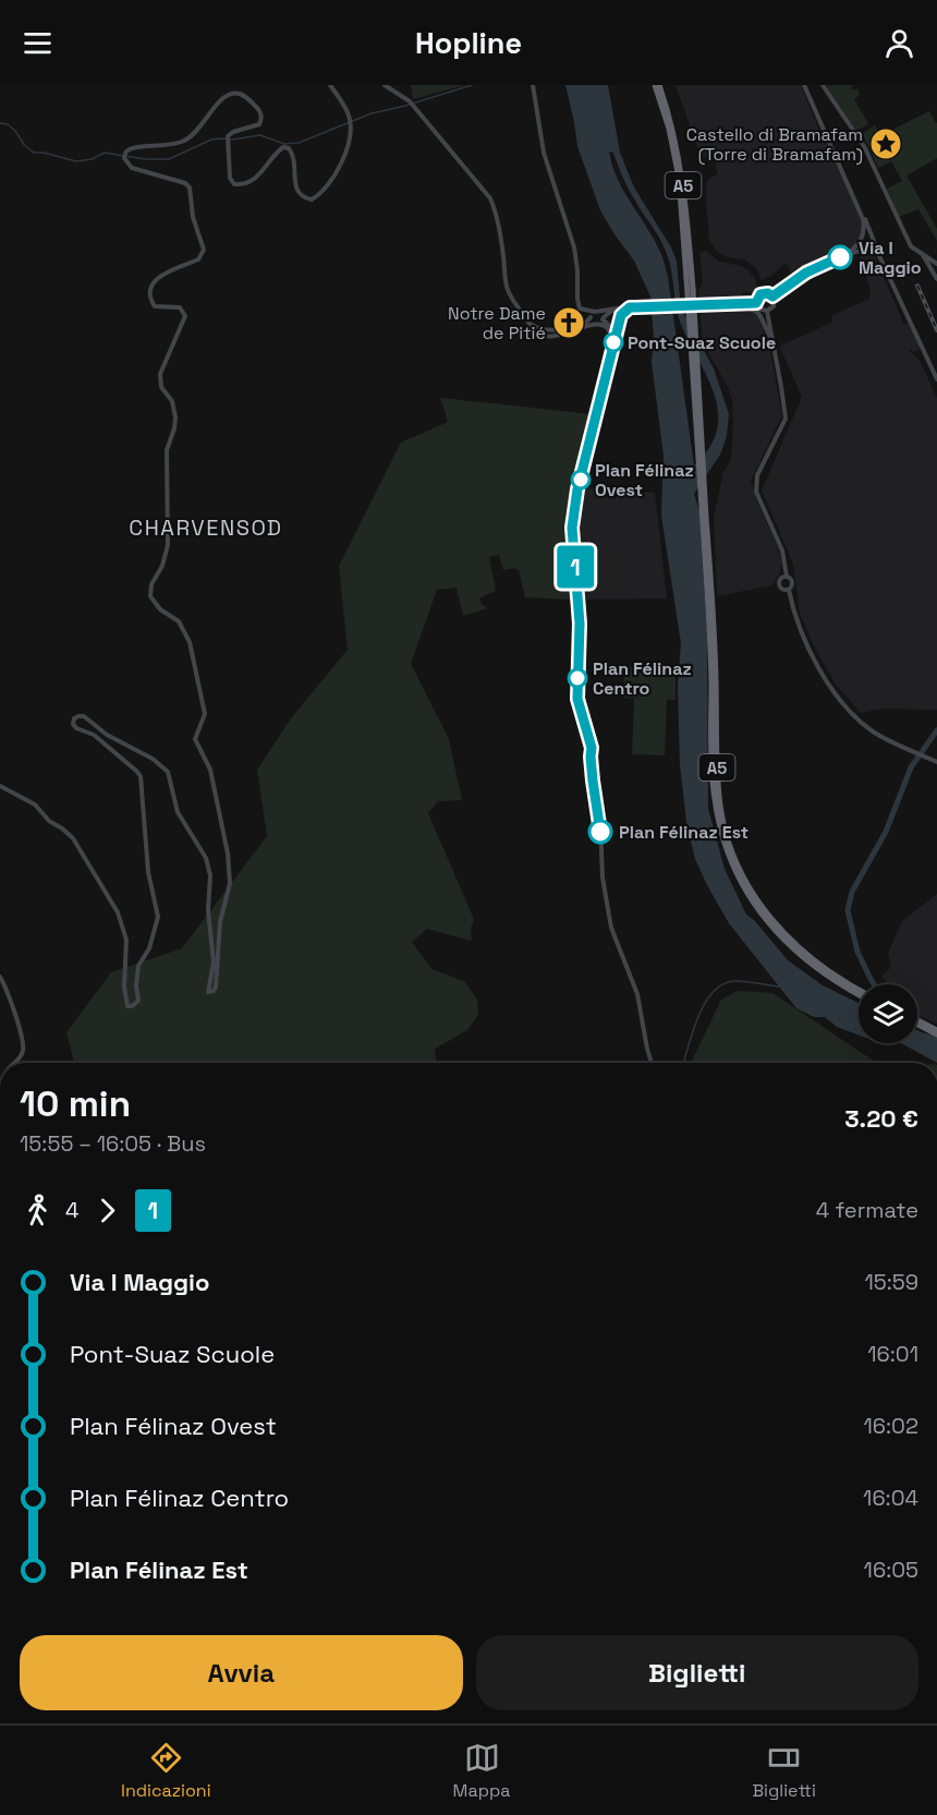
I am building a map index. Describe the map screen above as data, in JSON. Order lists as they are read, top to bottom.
{
  "streets": {
    "highway": ["A5"]
  },
  "districts": ["CHARVENSOD"],
  "places": {
    "place": ["Castello di Bramafam (Torre di Bramafam)"],
    "other": [
      "Via I Maggio",
      "Pont-Suaz Scuole",
      "Plan Félinaz Ovest",
      "Plan Félinaz Centro",
      "Plan Félinaz Est"
    ],
    "church": ["Notre Dame de Pitié"]
  },
  "lines": ["bus line 1"],
  "page": {
    "header": "Hopline",
    "on_map": "1",
    "heading": ["10 min", "15:55 – 16:05 · Bus", "3.20 €"],
    "legs": ["4", "1", "4 fermate"],
    "list": [
      {
        "name": "Via I Maggio",
        "value": "15:59"
      },
      {
        "name": "Pont-Suaz Scuole",
        "value": "16:01"
      },
      {
        "name": "Plan Félinaz Ovest",
        "value": "16:02"
      },
      {
        "name": "Plan Félinaz Centro",
        "value": "16:04"
      },
      {
        "name": "Plan Félinaz Est",
        "value": "16:05"
      }
    ],
    "buttons": ["Avvia", "Biglietti"],
    "tabs": ["Indicazioni", "Mappa", "Biglietti"]
  }
}
